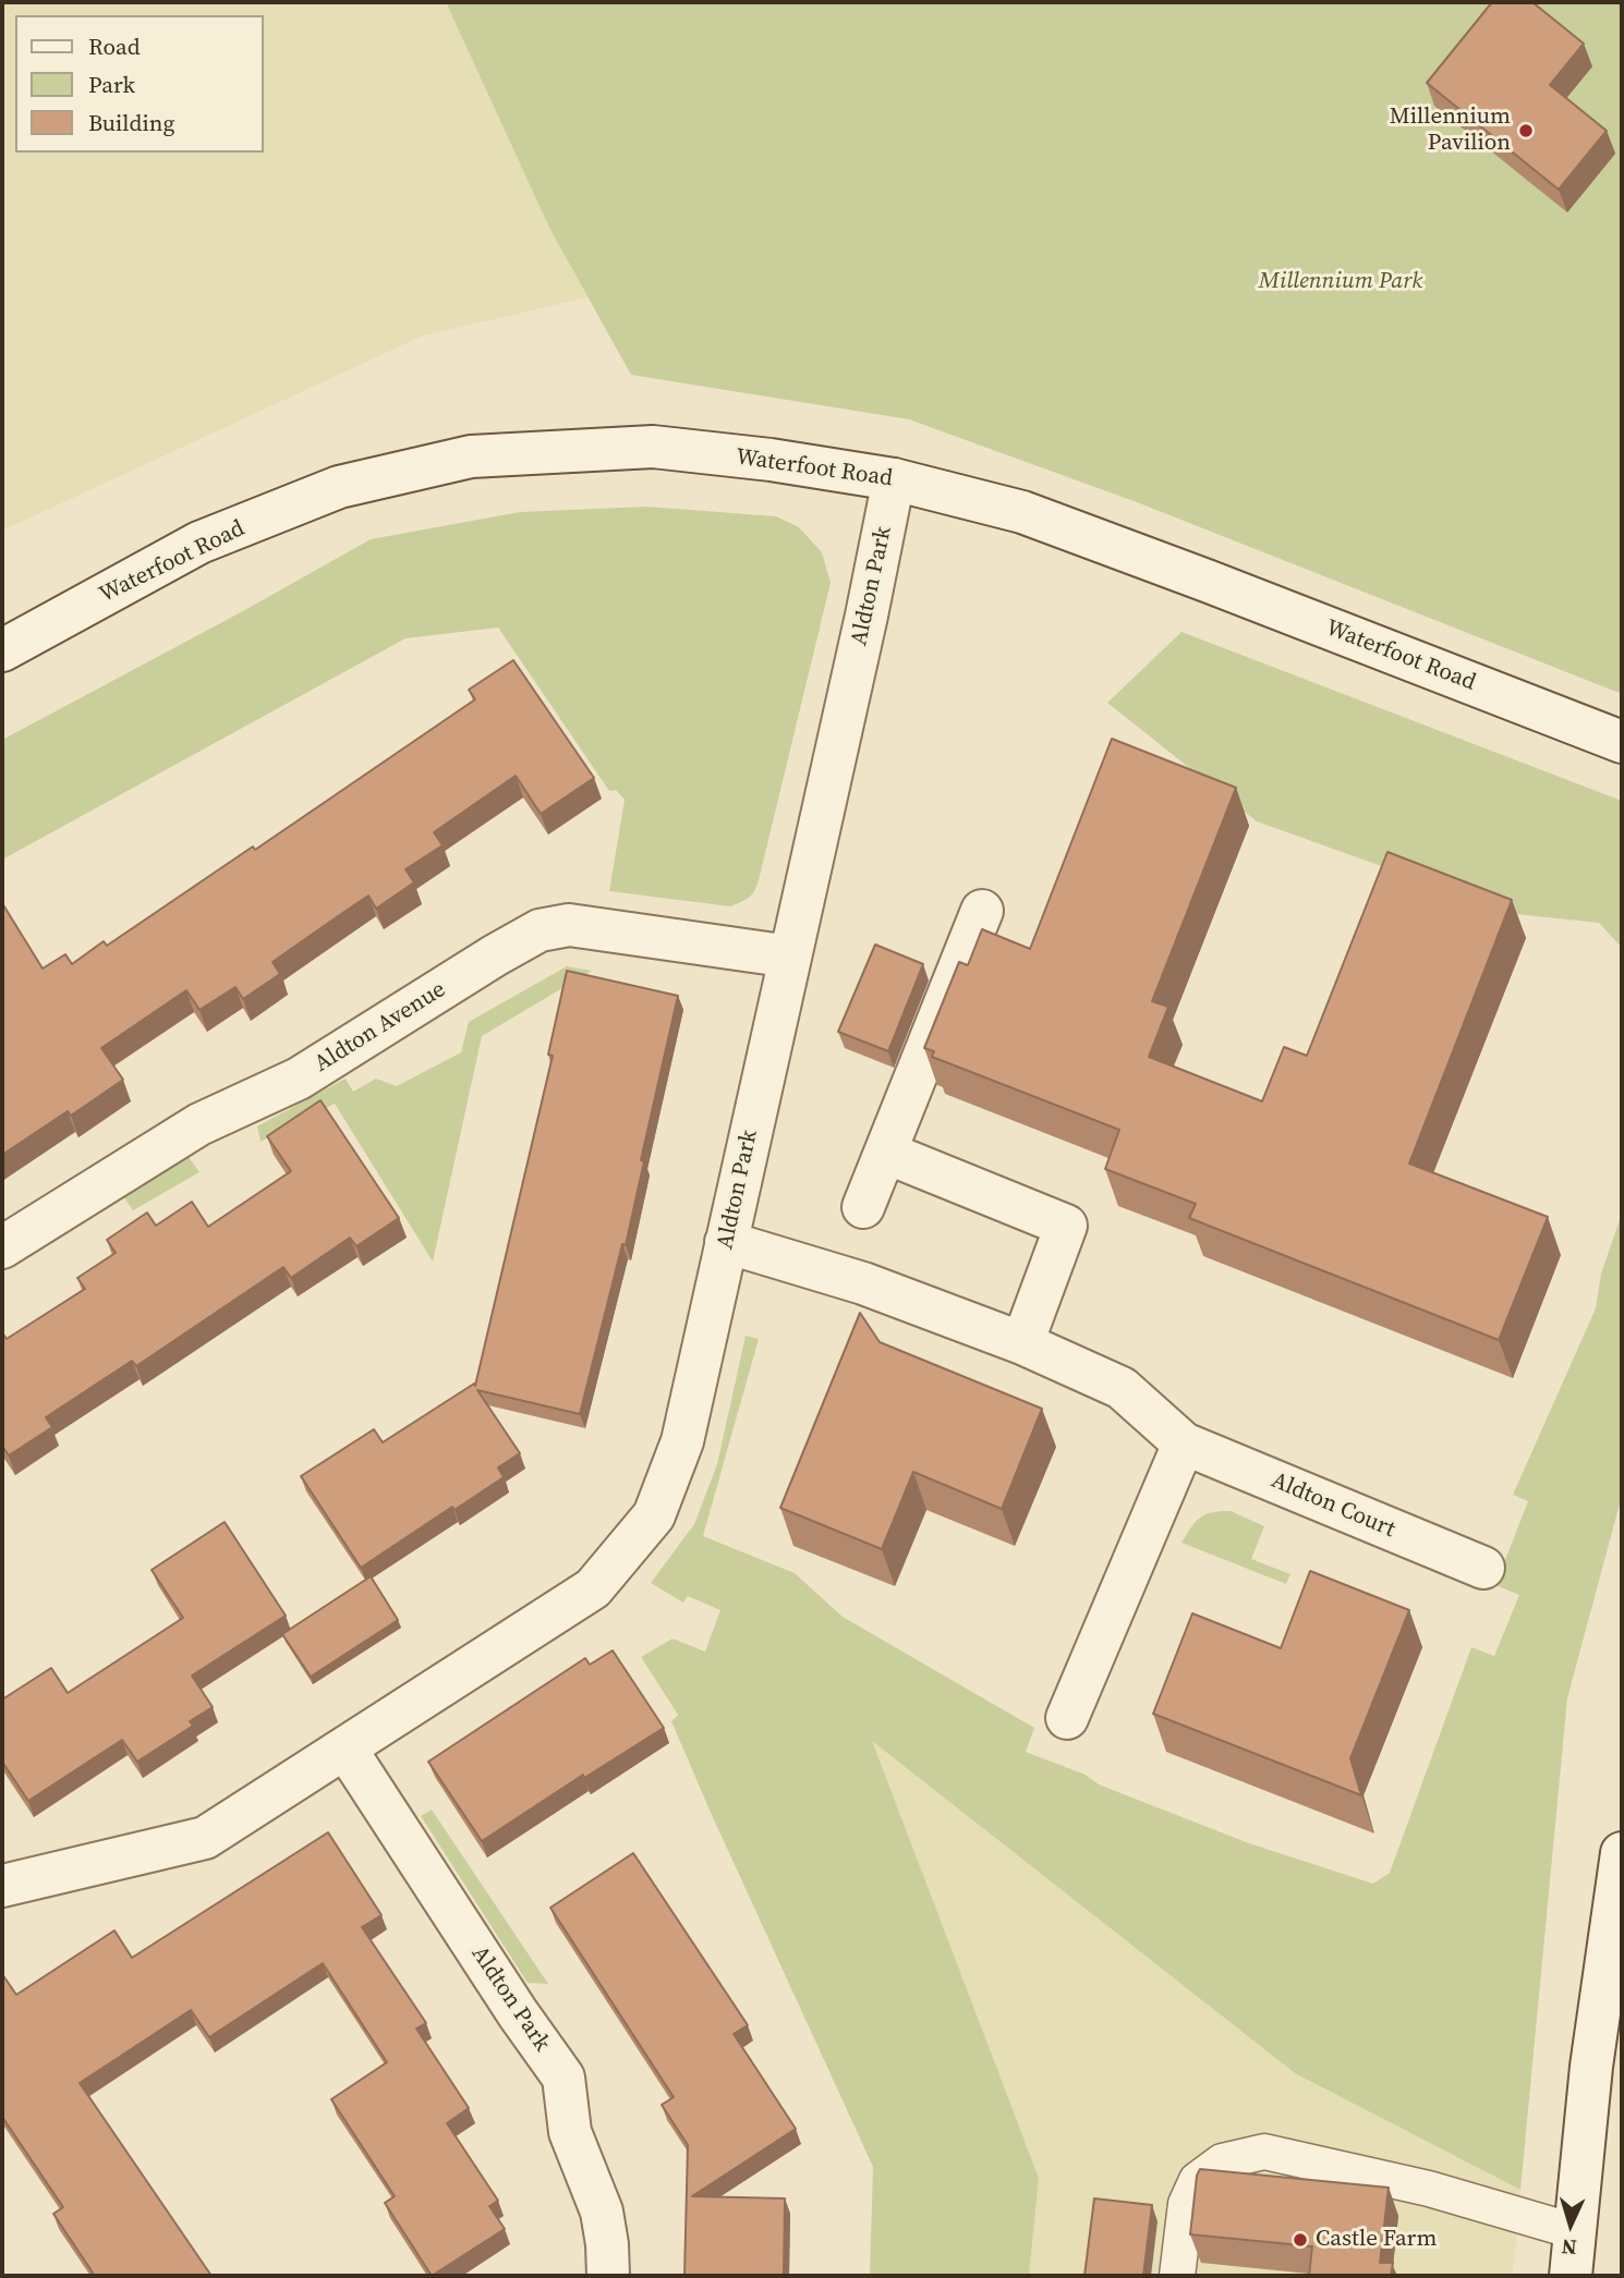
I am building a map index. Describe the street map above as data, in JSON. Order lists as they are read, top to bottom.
{
  "streets": {
    "street": [
      "Waterfoot Road",
      "Aldton Park",
      "Aldton Avenue",
      "Aldton Court"
    ]
  },
  "crossings": [
    ["Waterfoot Road", "Aldton Park"],
    ["Aldton Park", "Aldton Avenue"],
    ["Aldton Park", "Aldton Court"]
  ],
  "parks": ["Millennium Park"],
  "places": ["Millennium Pavilion", "Castle Farm"],
  "legend": ["Road", "Park", "Building"],
  "north": "bottom"
}
